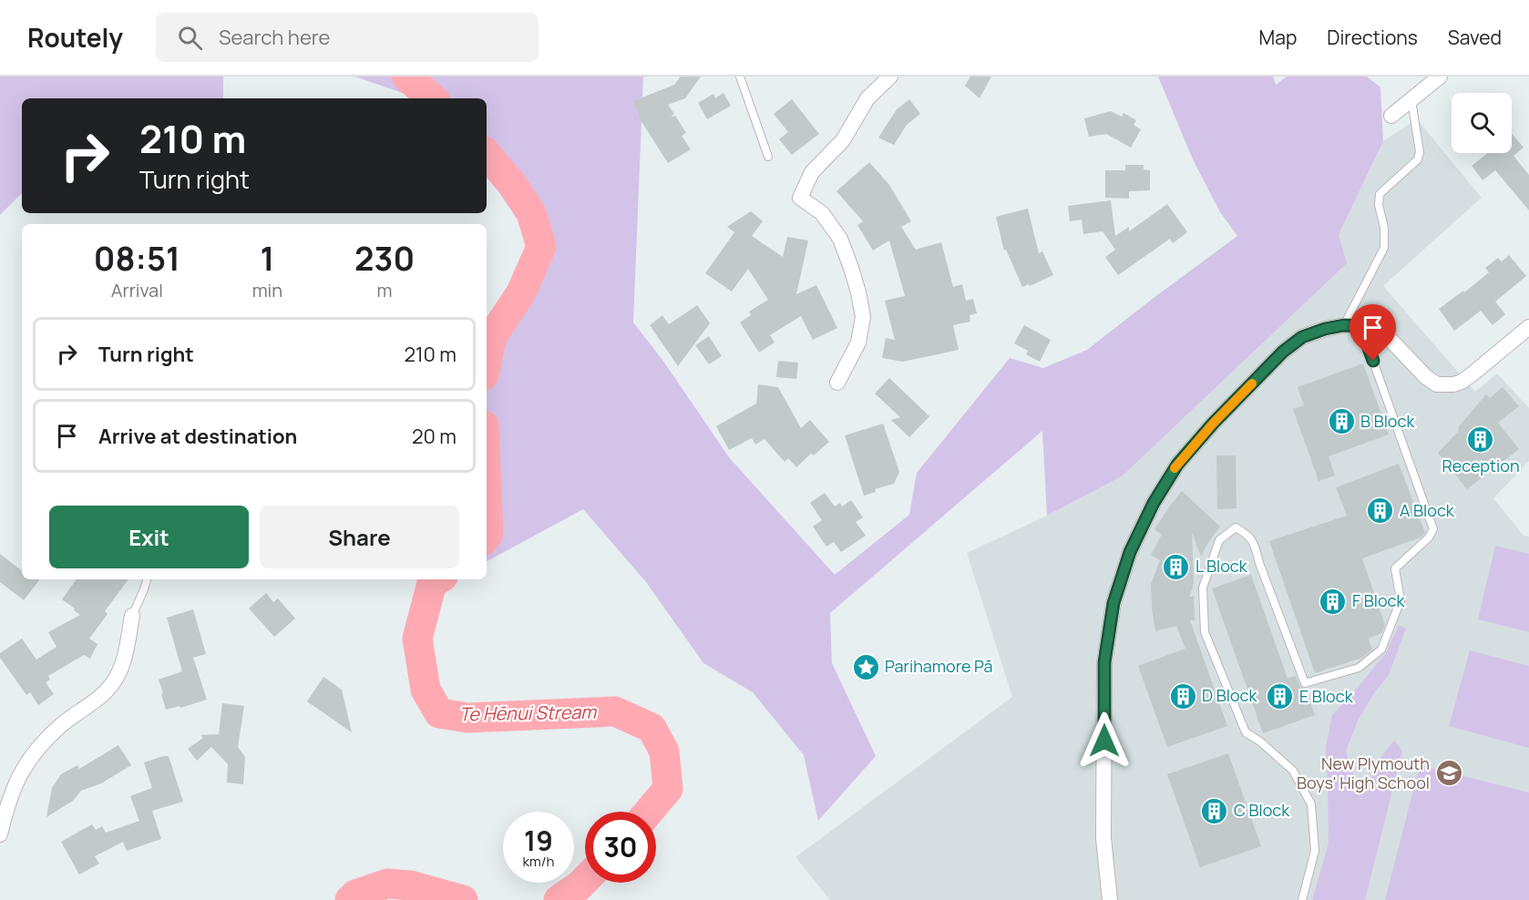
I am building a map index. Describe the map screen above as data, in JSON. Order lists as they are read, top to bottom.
{
  "water": ["Te Hēnui Stream"],
  "places": {
    "building": [
      "B Block",
      "Reception",
      "A Block",
      "L Block",
      "F Block",
      "D Block",
      "E Block",
      "C Block"
    ],
    "place": ["Parihamore Pā"],
    "school or university": ["New Plymouth Boys' High School"]
  },
  "page": {
    "header": "Routely",
    "search": "Search here",
    "nav": ["Map", "Directions", "Saved"],
    "turn": ["210 m", "Turn right"],
    "eta": [
      "08:51",
      "Arrival",
      "1",
      "min",
      "230",
      "m"
    ],
    "list": [
      {
        "name": "Turn right",
        "value": "210 m"
      },
      {
        "name": "Arrive at destination",
        "value": "20 m"
      }
    ],
    "buttons": ["Exit", "Share"],
    "speed": "19 km/h",
    "limit": "30"
  }
}
